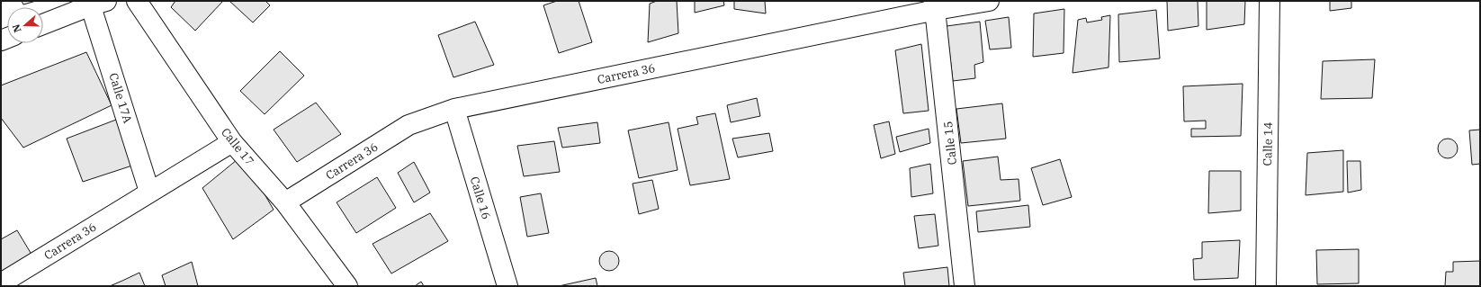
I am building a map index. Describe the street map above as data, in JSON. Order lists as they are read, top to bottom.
{
  "streets": {
    "street": [
      "Carrera 36",
      "Calle 17A",
      "Calle 15",
      "Calle 14",
      "Calle 17",
      "Calle 16"
    ]
  },
  "crossings": [
    ["Carrera 36", "Calle 17A"],
    ["Carrera 36", "Calle 15"],
    ["Carrera 36", "Calle 17"],
    ["Carrera 36", "Calle 16"]
  ],
  "north": "left"
}
